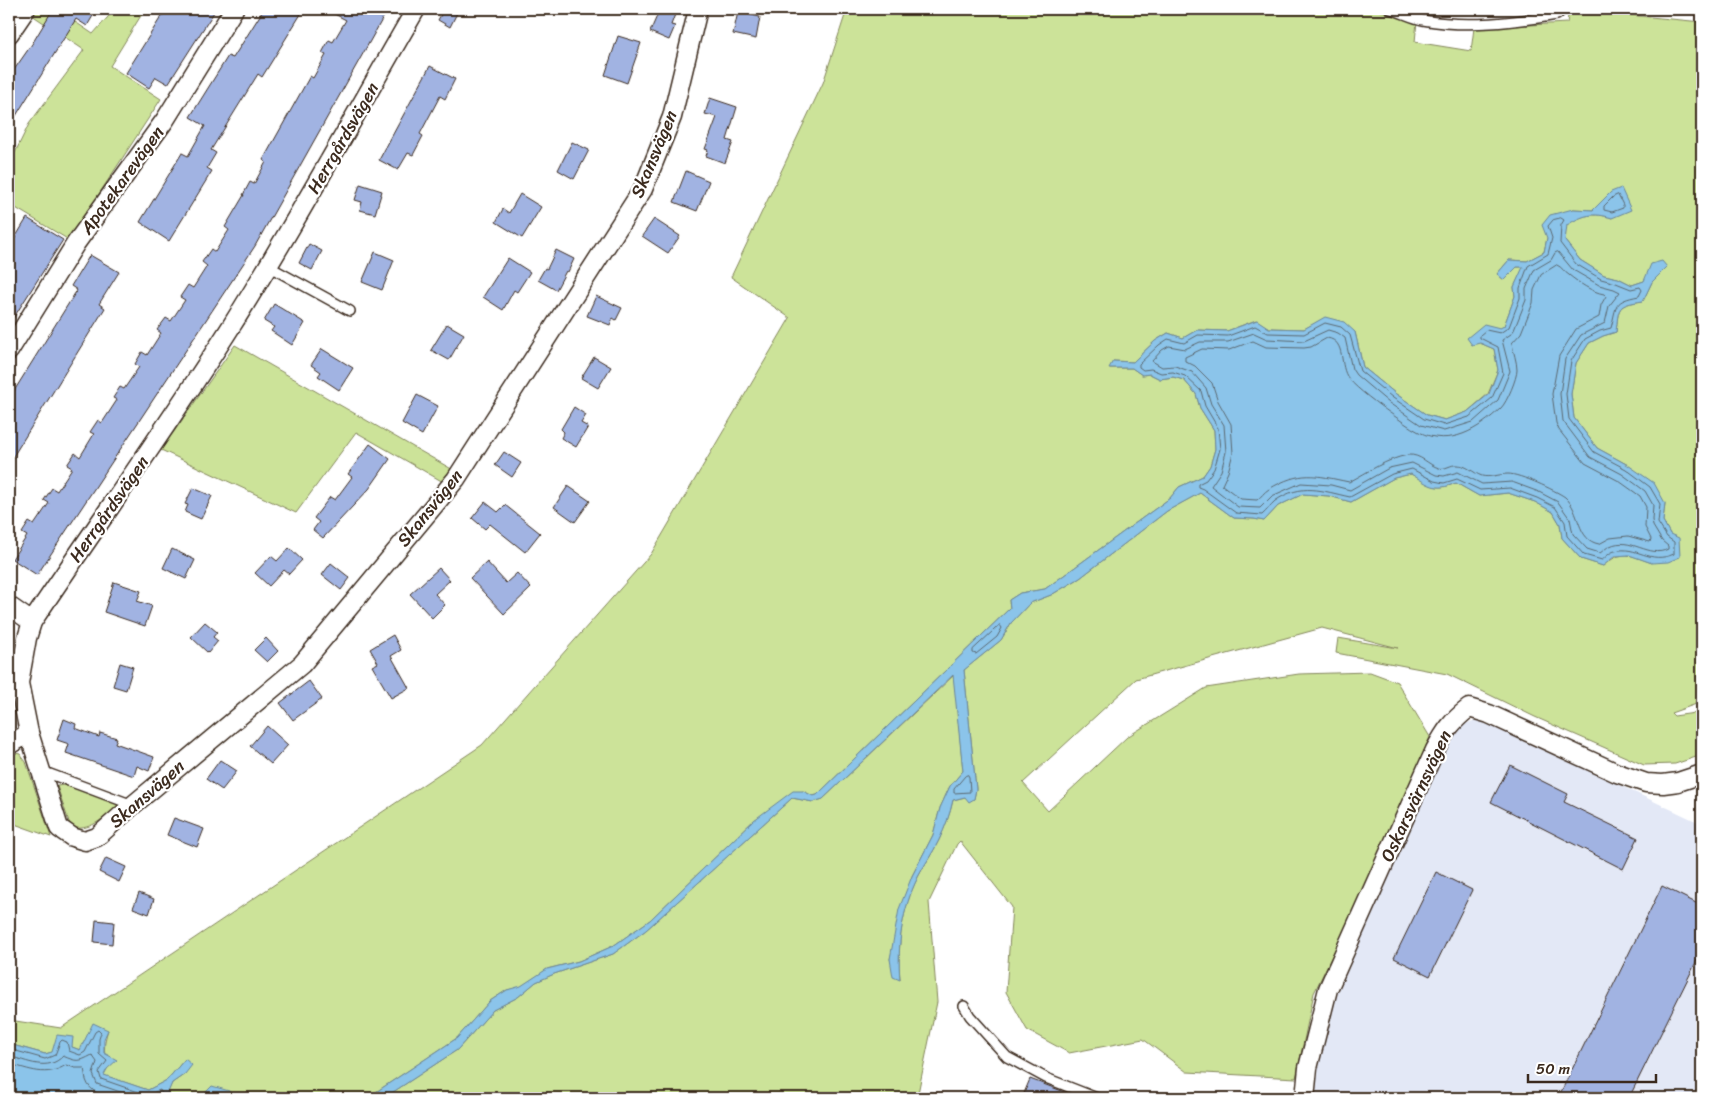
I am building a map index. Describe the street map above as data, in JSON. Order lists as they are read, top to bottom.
{
  "streets": {
    "street": [
      "Herrgårdsvägen",
      "Skansvägen",
      "Apotekarevägen",
      "Oskarsvärnsvägen"
    ]
  },
  "crossings": [
    ["Herrgårdsvägen", "Skansvägen"]
  ],
  "scale_bar": "50 m"
}
